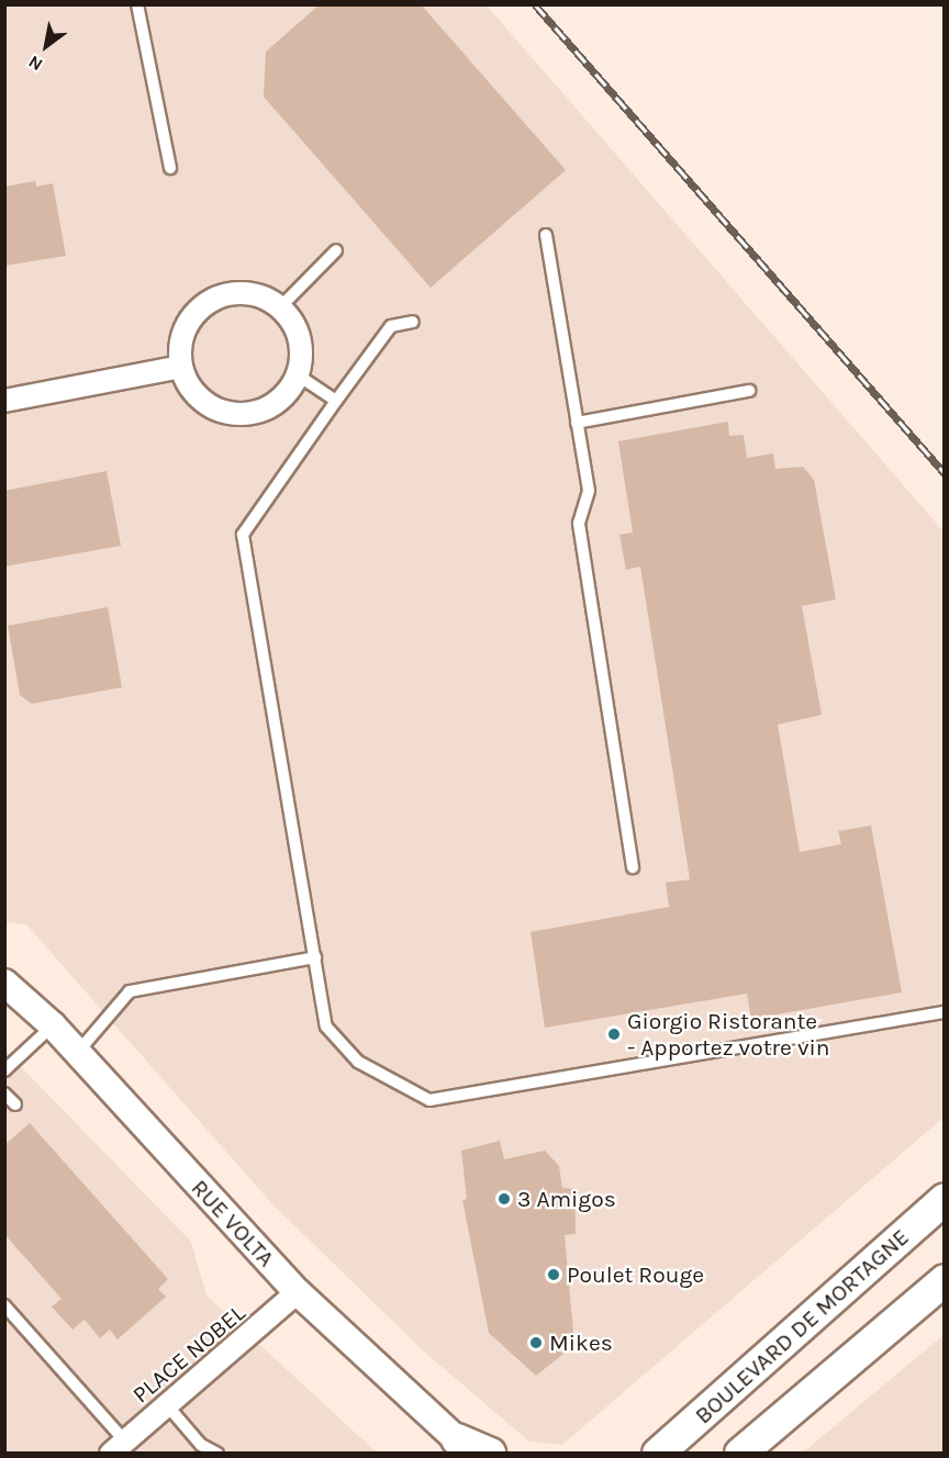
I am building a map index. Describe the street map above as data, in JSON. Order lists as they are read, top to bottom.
{
  "streets": {
    "main road": ["BOULEVARD DE MORTAGNE"],
    "street": ["RUE VOLTA", "PLACE NOBEL"]
  },
  "crossings": [
    ["RUE VOLTA", "PLACE NOBEL"]
  ],
  "places": [
    "Giorgio Ristorante - Apportez votre vin",
    "3 Amigos",
    "Poulet Rouge",
    "Mikes"
  ],
  "north": "bottom left"
}
